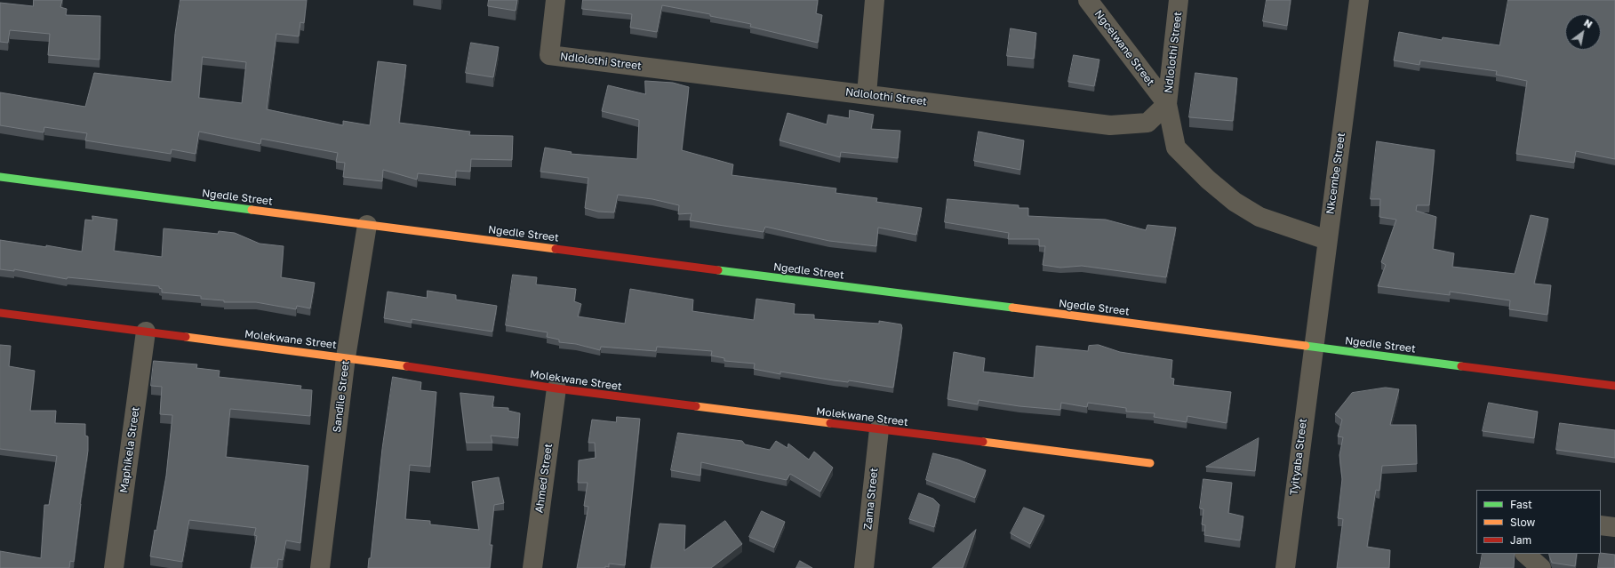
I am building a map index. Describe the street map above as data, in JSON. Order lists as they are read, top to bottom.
{
  "streets": {
    "street": [
      "Ngcelwane Street",
      "Ndlolothi Street",
      "Nkcembe Street",
      "Ngedle Street",
      "Molekwane Street",
      "Sandile Street",
      "Maphikela Street",
      "Tyityaba Street",
      "Ahmed Street",
      "Zama Street"
    ]
  },
  "crossings": [
    ["Ngcelwane Street", "Ndlolothi Street"],
    ["Ngcelwane Street", "Nkcembe Street"],
    ["Nkcembe Street", "Ngedle Street"],
    ["Nkcembe Street", "Tyityaba Street"],
    ["Ngedle Street", "Sandile Street"],
    ["Ngedle Street", "Tyityaba Street"],
    ["Molekwane Street", "Sandile Street"],
    ["Molekwane Street", "Maphikela Street"],
    ["Molekwane Street", "Ahmed Street"],
    ["Molekwane Street", "Zama Street"]
  ],
  "legend": ["Fast", "Slow", "Jam"],
  "north": "top right"
}
